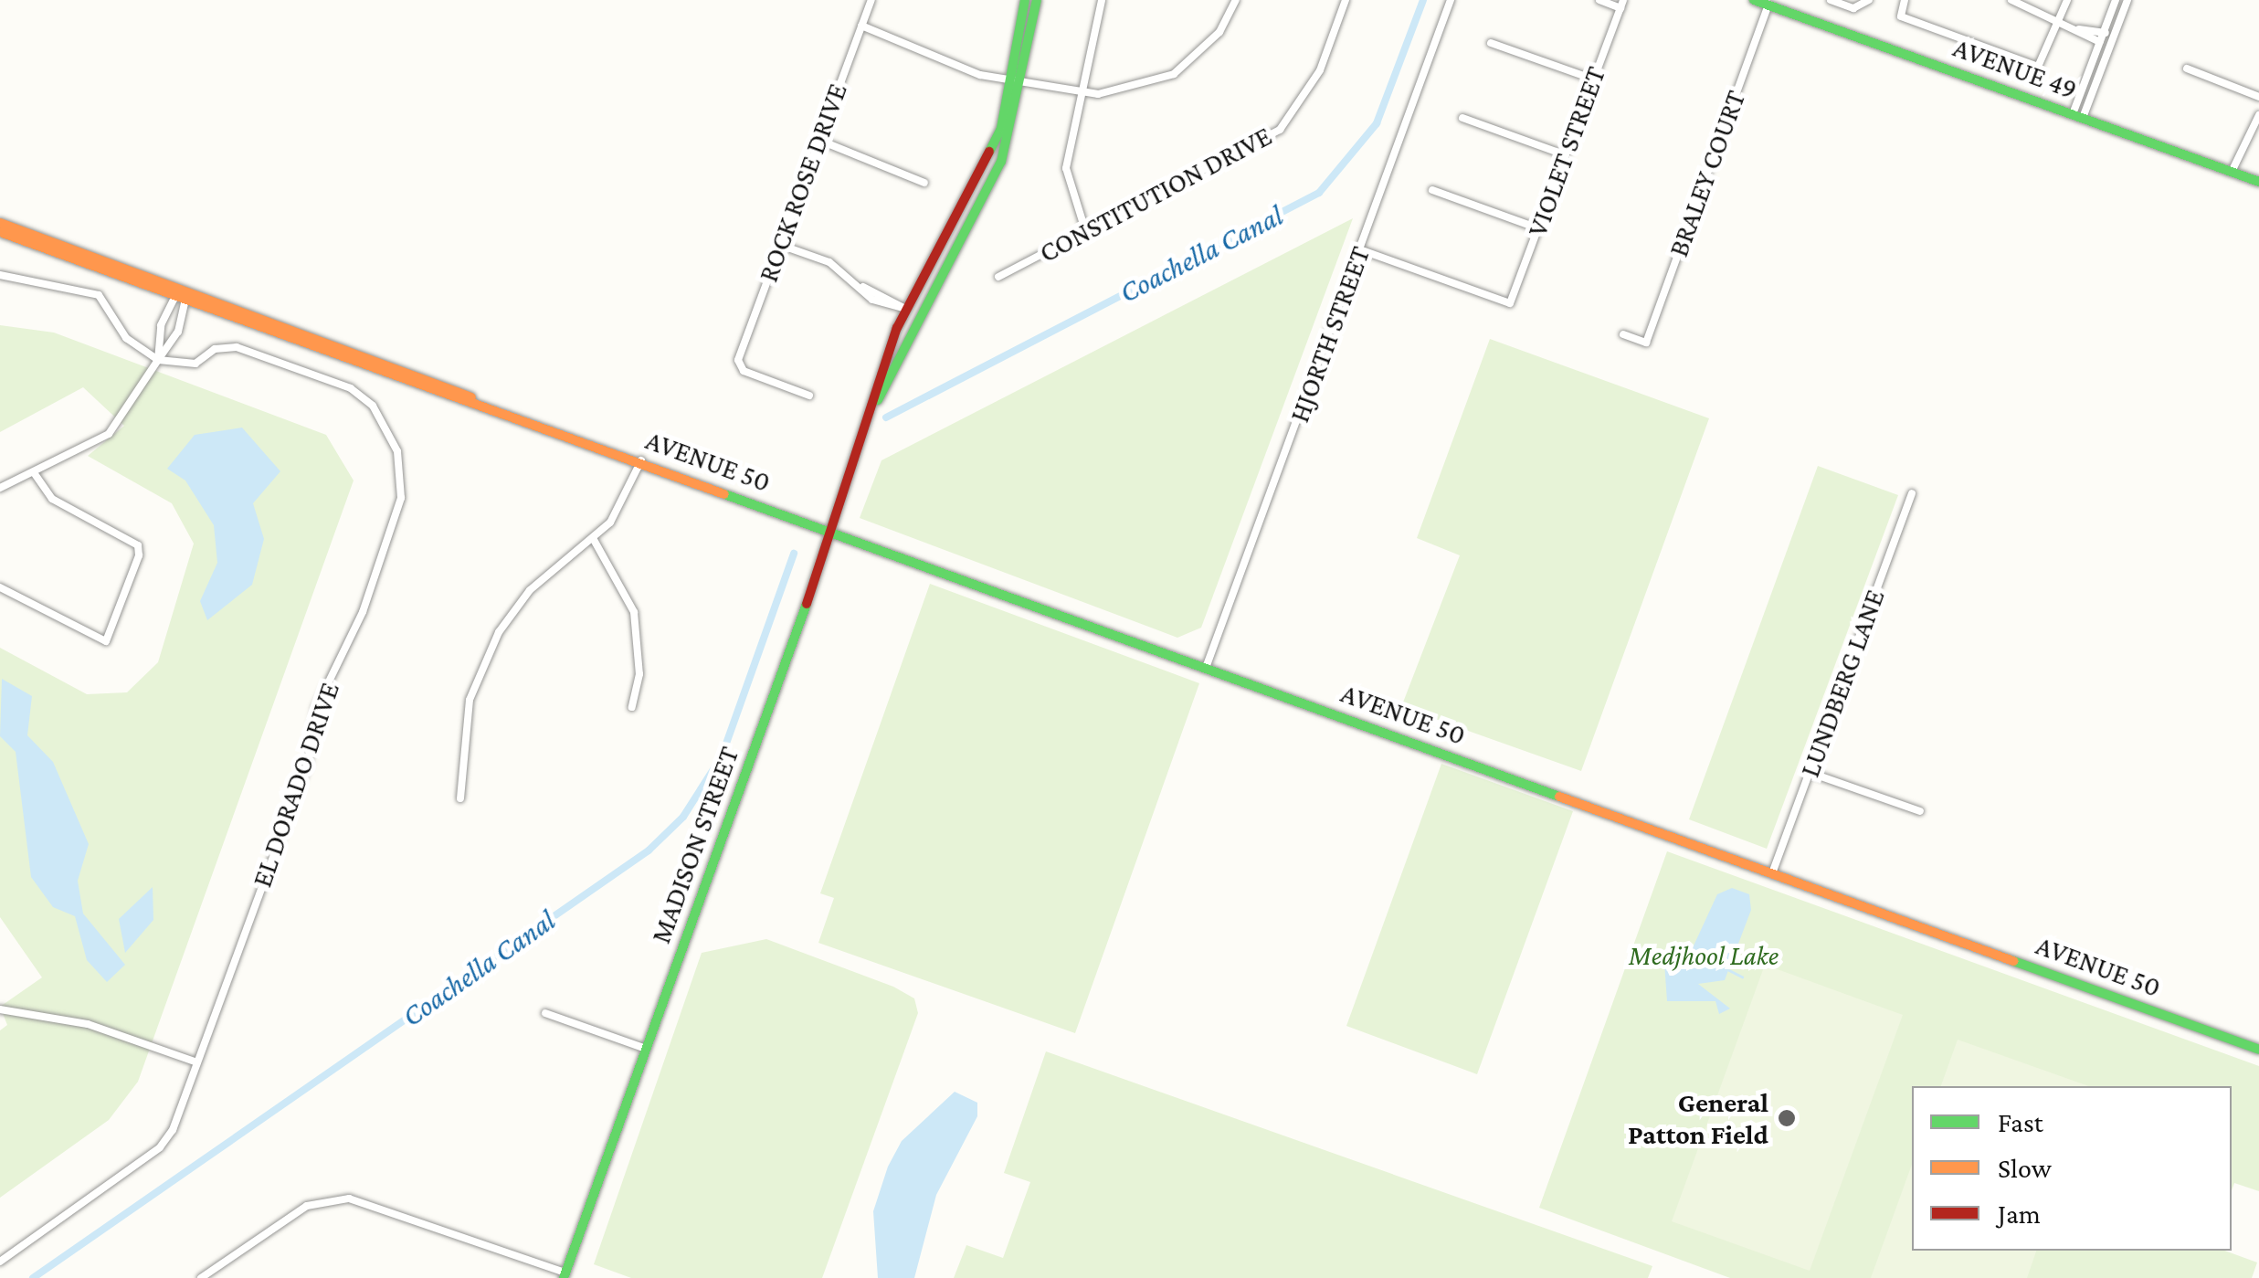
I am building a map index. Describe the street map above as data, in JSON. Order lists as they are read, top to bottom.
{
  "streets": {
    "main road": ["AVENUE 49", "AVENUE 50", "MADISON STREET"],
    "street": [
      "VIOLET STREET",
      "BRALEY COURT",
      "ROCK ROSE DRIVE",
      "CONSTITUTION DRIVE",
      "HJORTH STREET",
      "LUNDBERG LANE",
      "EL DORADO DRIVE"
    ]
  },
  "crossings": [
    ["AVENUE 49", "BRALEY COURT"],
    ["VIOLET STREET", "HJORTH STREET"],
    ["HJORTH STREET", "AVENUE 50"],
    ["AVENUE 50", "LUNDBERG LANE"],
    ["AVENUE 50", "MADISON STREET"]
  ],
  "water": ["Coachella Canal"],
  "parks": ["Medjhool Lake"],
  "places": ["General Patton Field"],
  "legend": ["Fast", "Slow", "Jam"]
}
